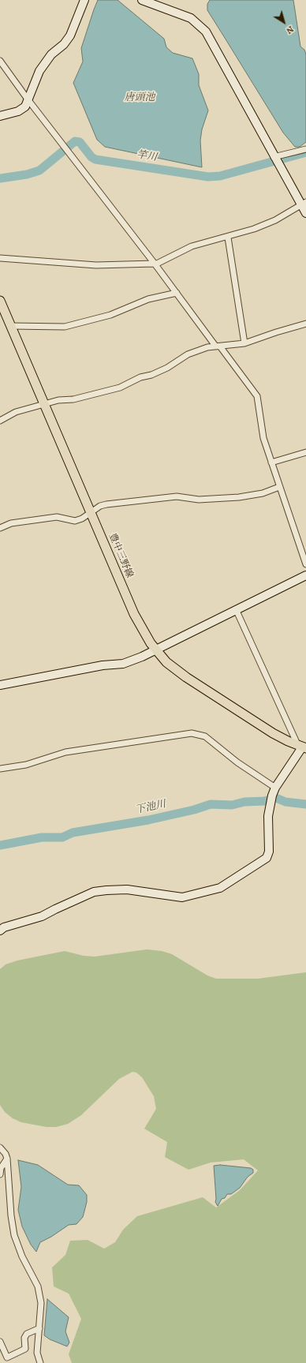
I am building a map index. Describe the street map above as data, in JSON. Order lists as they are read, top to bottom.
{
  "streets": {
    "main road": ["豊中三野線"]
  },
  "water": ["唐頭池", "竿川", "下池川"],
  "north": "bottom right"
}
